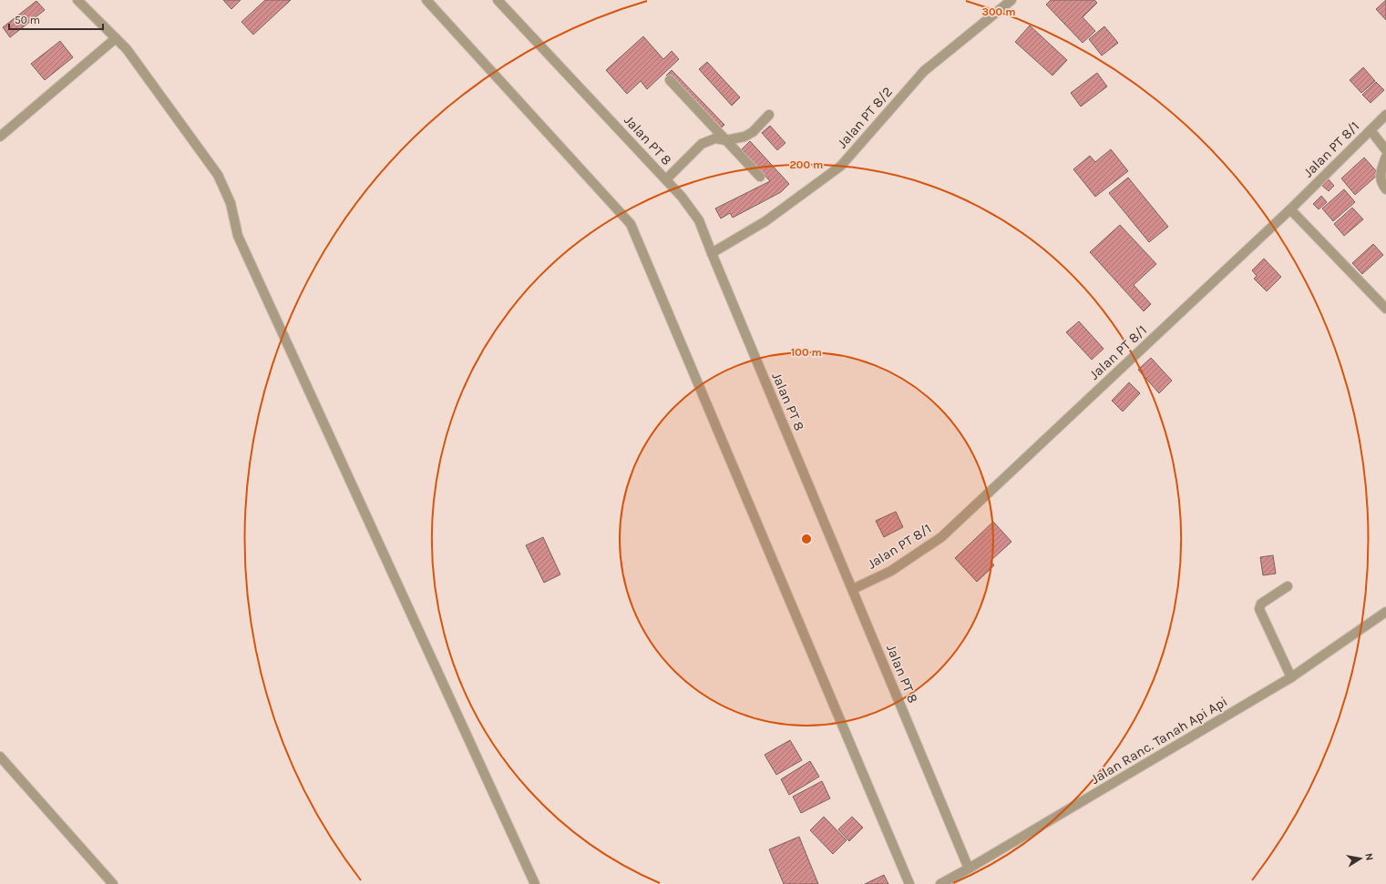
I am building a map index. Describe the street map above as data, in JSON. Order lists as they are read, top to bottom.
{
  "streets": {
    "street": [
      "Jalan PT 8/2",
      "Jalan PT 8",
      "Jalan PT 8/1",
      "Jalan Ranc. Tanah Api Api"
    ]
  },
  "crossings": [
    ["Jalan PT 8/2", "Jalan PT 8"],
    ["Jalan PT 8", "Jalan PT 8/1"],
    ["Jalan PT 8", "Jalan Ranc. Tanah Api Api"]
  ],
  "scale_bar": "50 m",
  "north": "right",
  "rings": ["300 m", "200 m", "100 m"]
}
